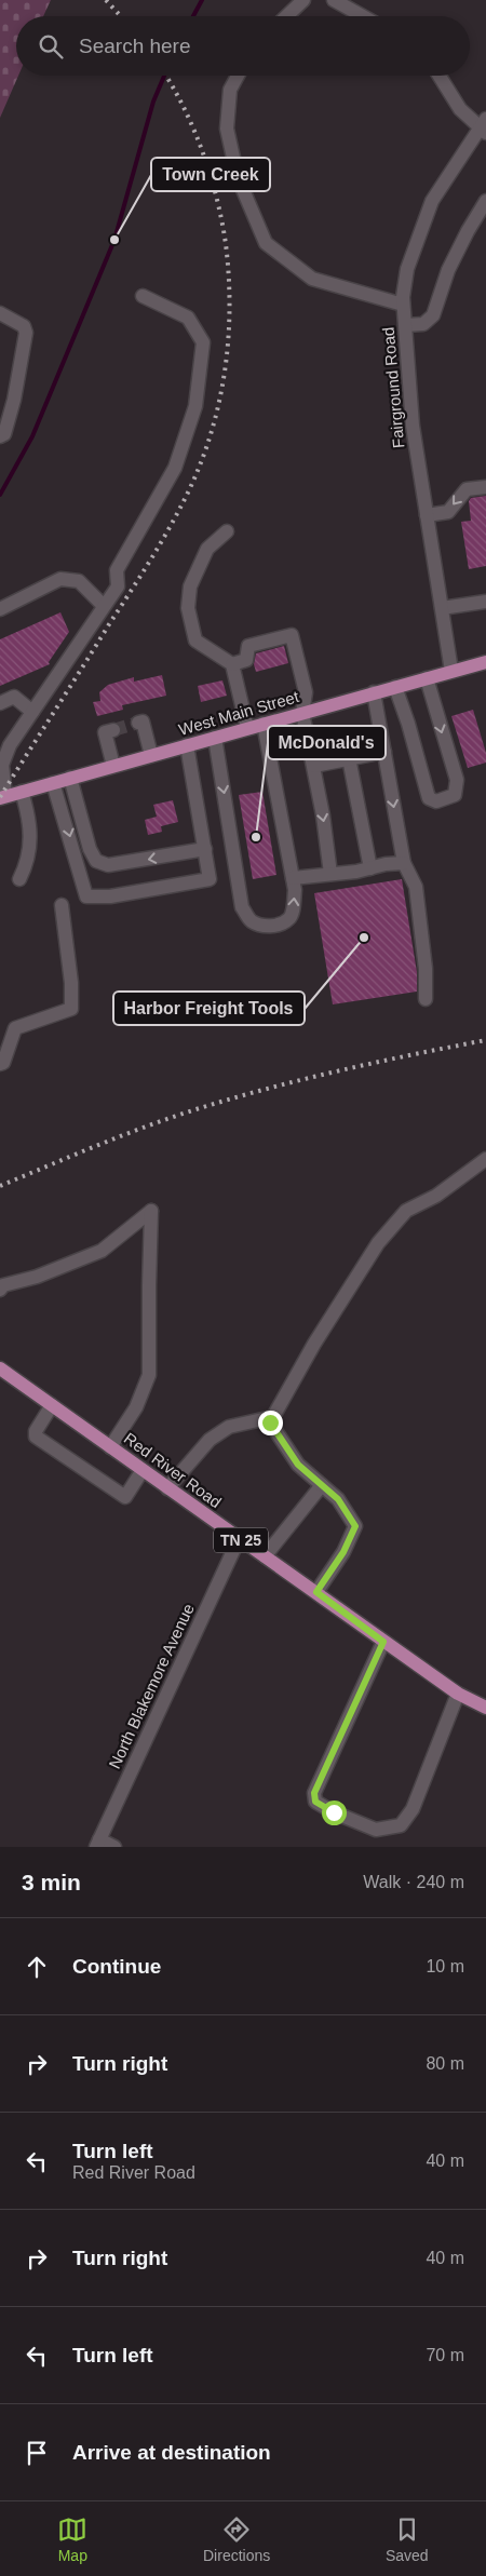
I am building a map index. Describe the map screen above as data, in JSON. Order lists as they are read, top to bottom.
{
  "streets": {
    "main road": ["West Main Street", "Red River Road", "TN 25"],
    "street": ["Fairground Road", "North Blakemore Avenue"]
  },
  "crossings": [
    ["Fairground Road", "West Main Street"],
    ["Red River Road", "North Blakemore Avenue"]
  ],
  "places": ["Town Creek", "McDonald's", "Harbor Freight Tools"],
  "page": {
    "search": "Search here",
    "heading": ["3 min", "Walk · 240 m"],
    "list": [
      ["Continue", "10 m"],
      ["Turn right", "80 m"],
      ["Turn left", "Red River Road", "40 m"],
      ["Turn right", "40 m"],
      ["Turn left", "70 m"],
      "Arrive at destination"
    ],
    "nav": ["Map", "Directions", "Saved"]
  }
}
